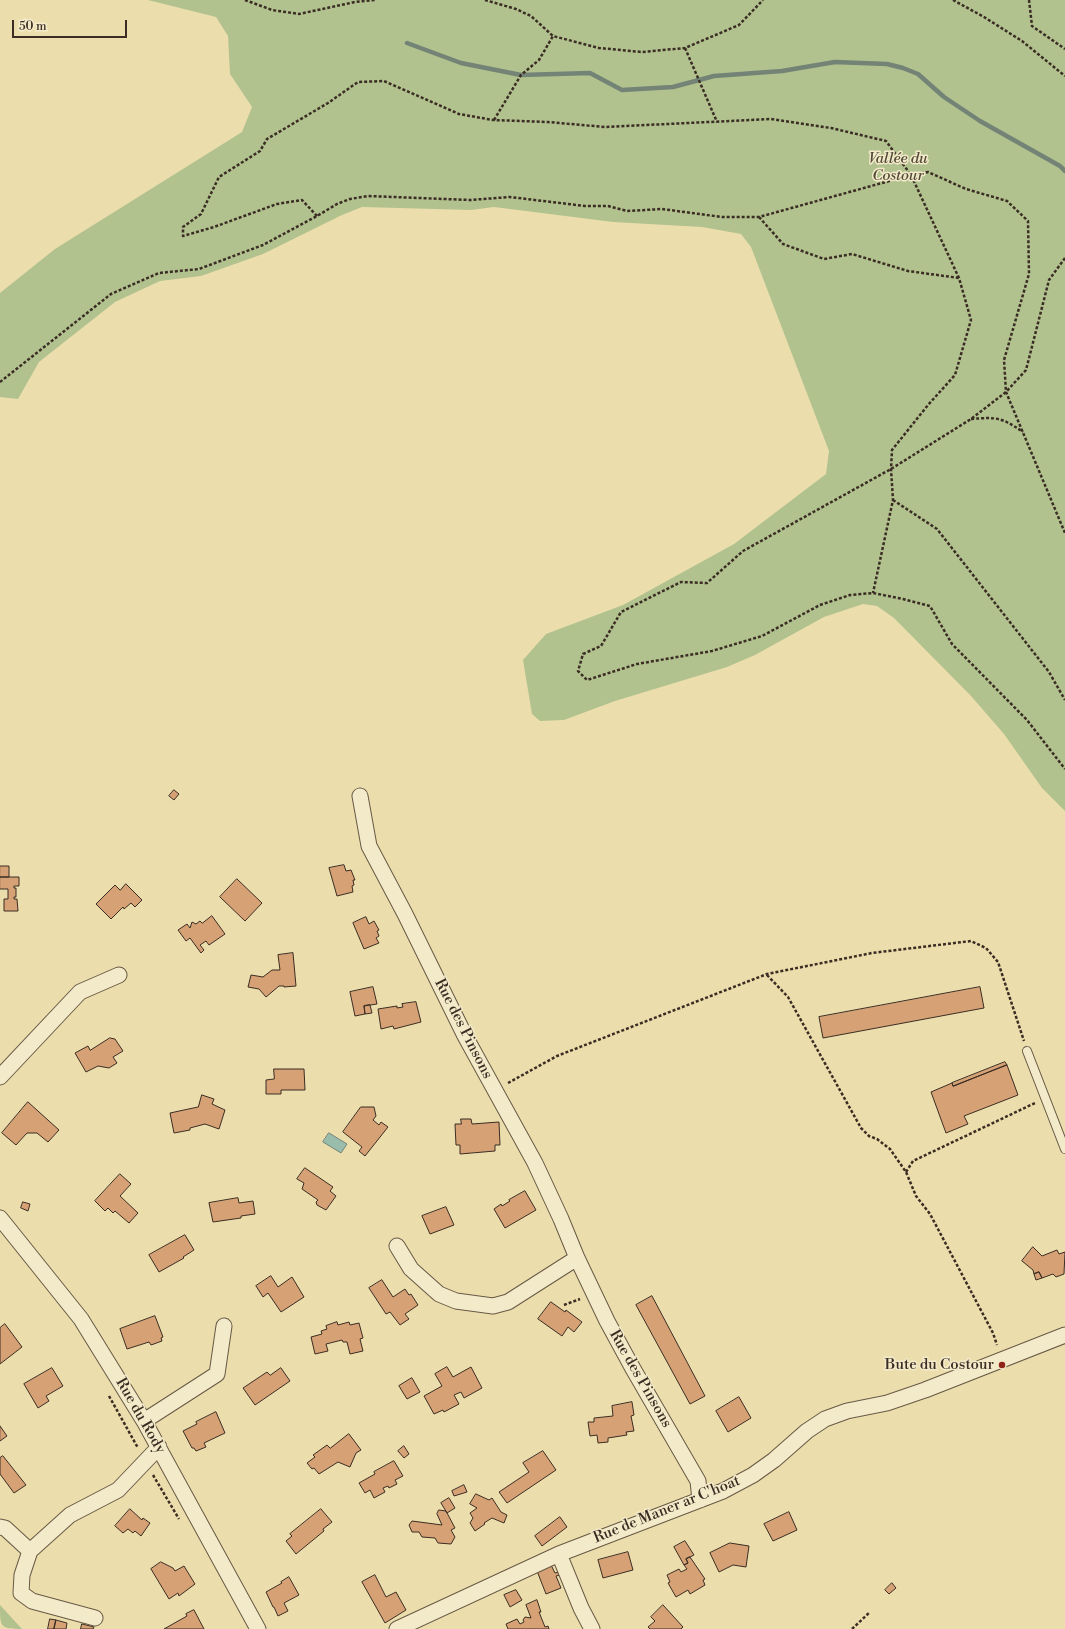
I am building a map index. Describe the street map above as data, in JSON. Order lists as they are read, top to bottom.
{
  "streets": {
    "street": ["Rue des Pinsons", "Rue du Rody", "Rue de Maner ar C'hoat"]
  },
  "crossings": [
    ["Rue des Pinsons", "Rue de Maner ar C'hoat"]
  ],
  "parks": ["Vallée du Costour"],
  "places": ["Bute du Costour"],
  "scale_bar": "50 m"
}
